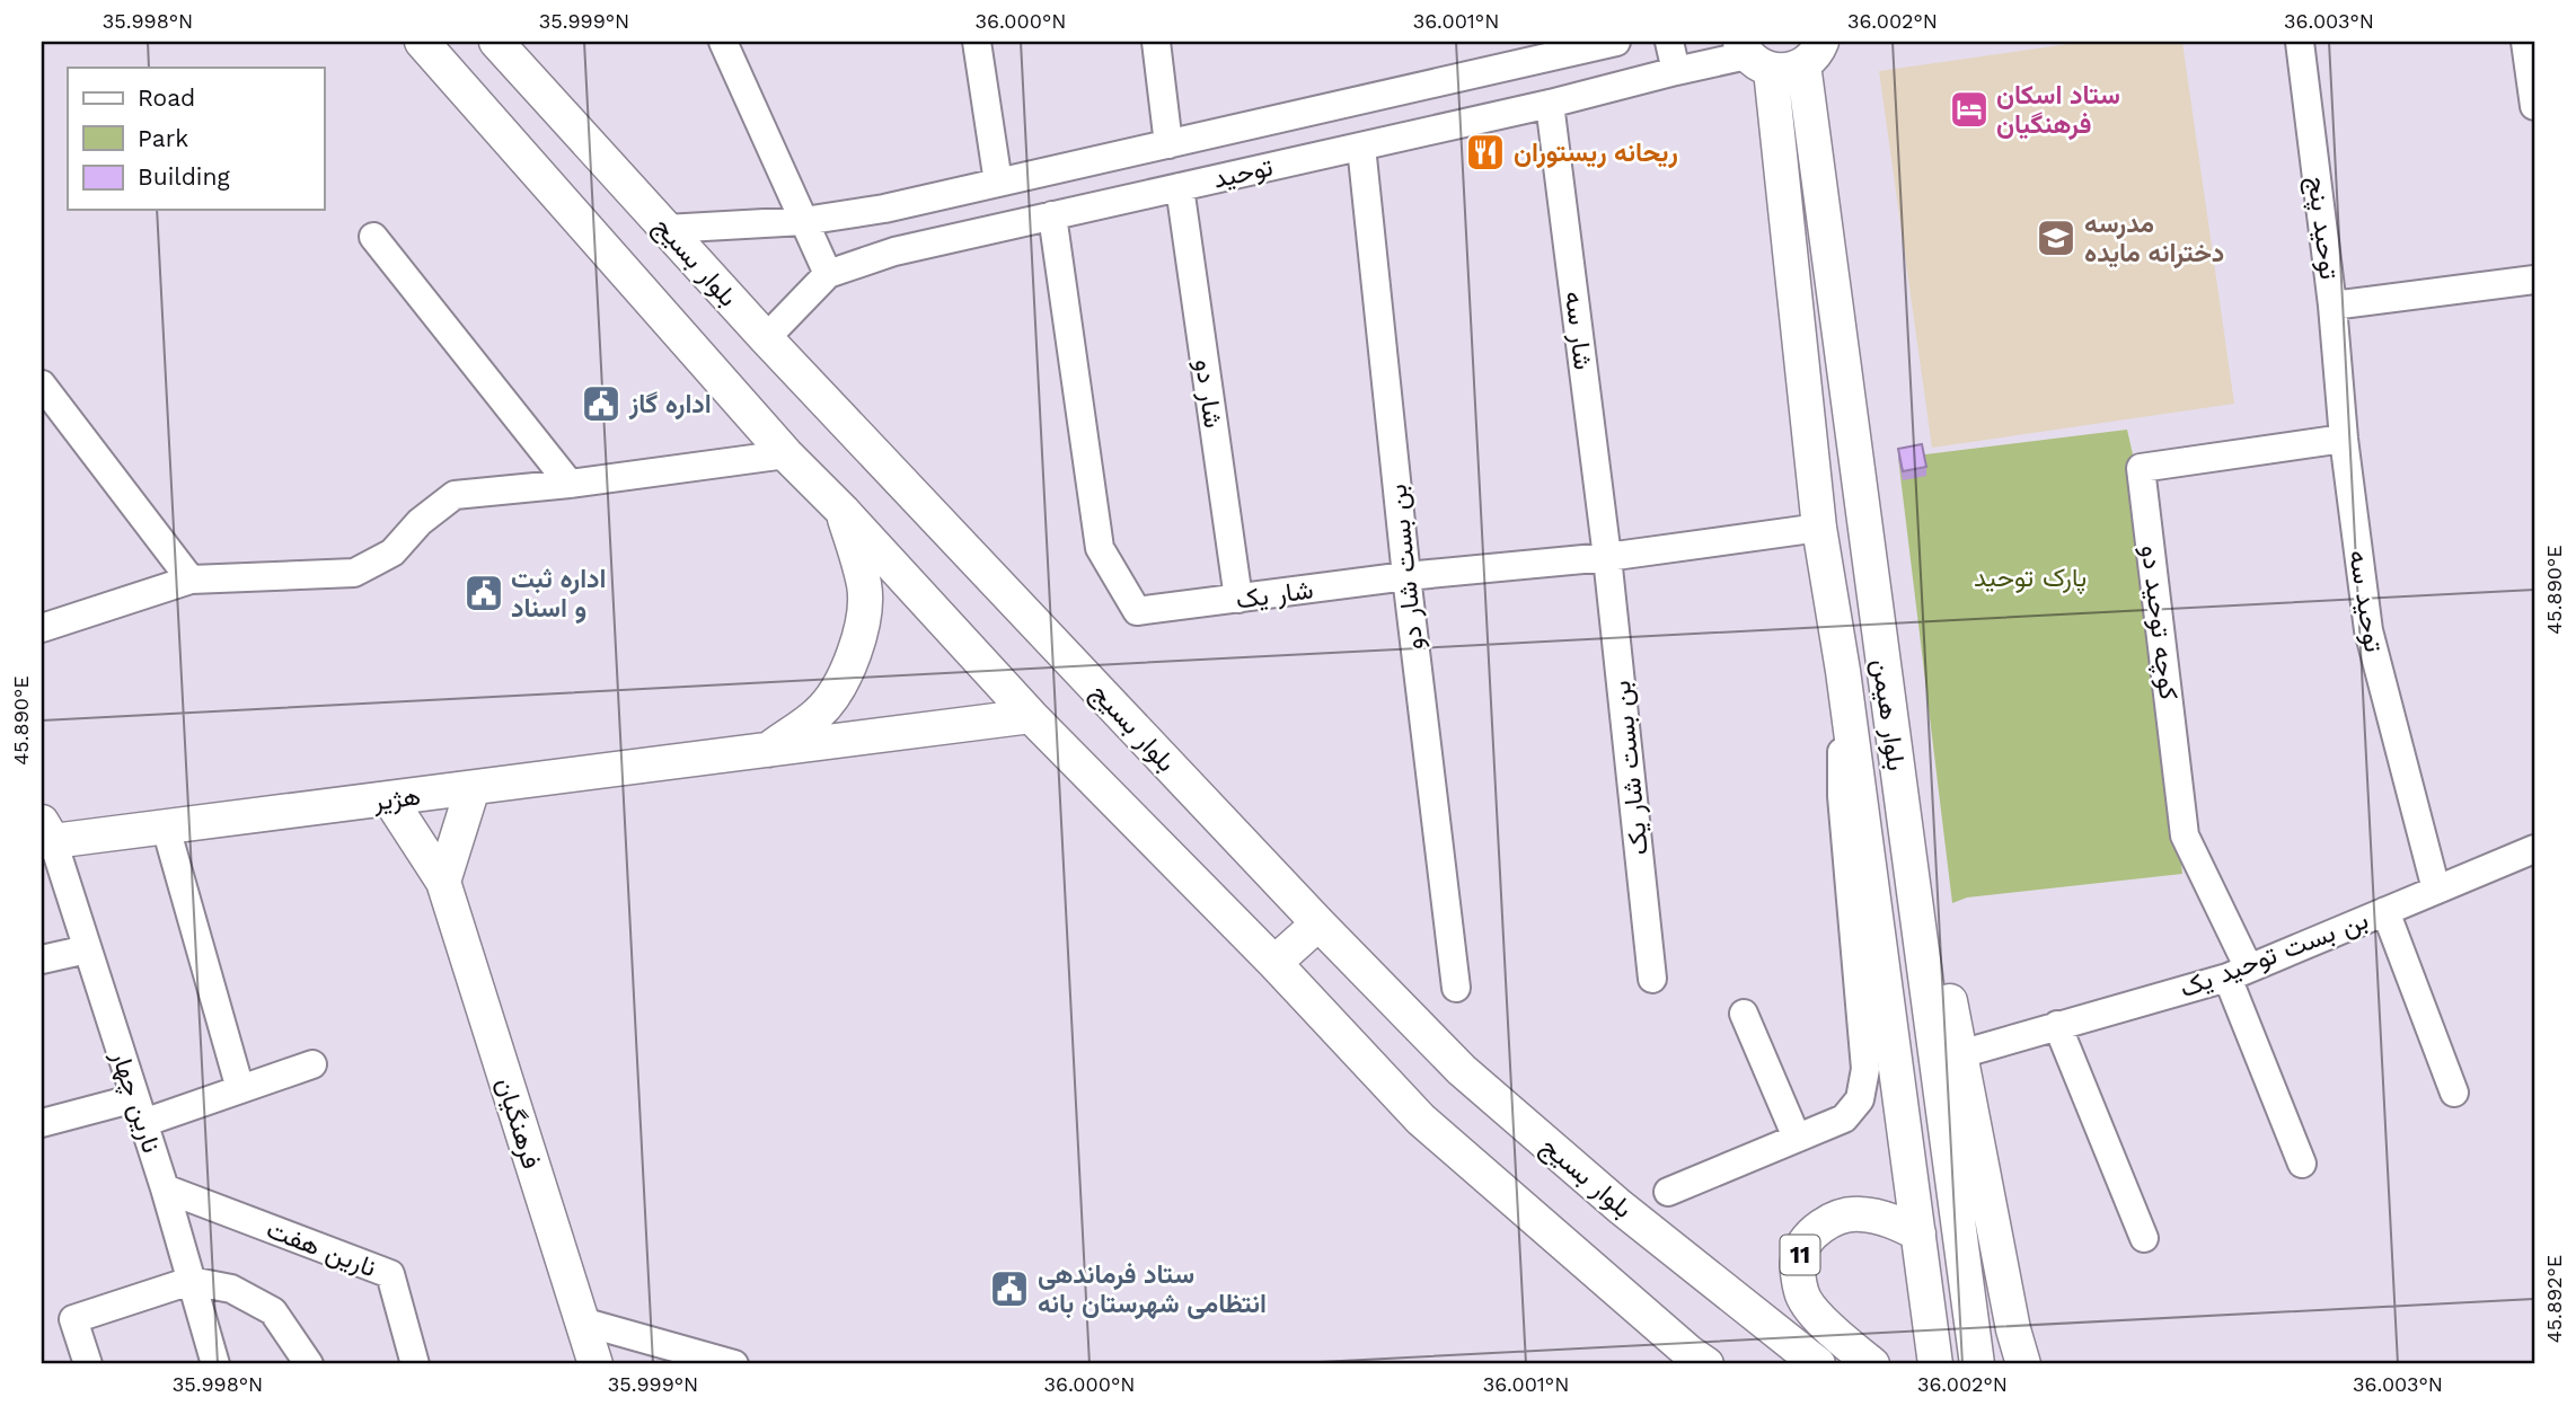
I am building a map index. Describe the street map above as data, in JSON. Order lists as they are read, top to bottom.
{
  "streets": {
    "main road": [
      "بلوار بسیج",
      "بلوار هیمن",
      "هژیر",
      "فرهنگیان",
      "11"
    ],
    "street": [
      "توحید",
      "توحید پنج",
      "شار سه",
      "شار دو",
      "بن بست شار دو",
      "شار یک",
      "توحید سه",
      "کوچه توحید دو",
      "بن بست شار یک",
      "بن بست توحید یک",
      "نارین چهار",
      "نارین هفت"
    ]
  },
  "crossings": [
    ["توحید", "بلوار بسیج"],
    ["توحید", "شار سه"],
    ["توحید", "شار دو"],
    ["توحید", "بن بست شار دو"],
    ["توحید", "شار یک"],
    ["توحید", "بلوار هیمن"],
    ["توحید پنج", "توحید سه"],
    ["شار سه", "شار یک"],
    ["شار سه", "بن بست شار یک"],
    ["شار دو", "شار یک"],
    ["بن بست شار دو", "شار یک"],
    ["شار یک", "بلوار هیمن"],
    ["شار یک", "بن بست شار یک"],
    ["توحید سه", "کوچه توحید دو"],
    ["توحید سه", "بن بست توحید یک"],
    ["کوچه توحید دو", "بن بست توحید یک"],
    ["بلوار هیمن", "11"],
    ["هژیر", "نارین چهار"],
    ["هژیر", "فرهنگیان"],
    ["نارین چهار", "نارین هفت"]
  ],
  "parks": ["پارک توحید"],
  "places": {
    "hotel": ["ستاد اسکان فرهنگیان"],
    "restaurant": ["ریحانە ریستوران"],
    "school or university": ["مدرسه دخترانه مایده"],
    "public building": ["اداره گاز", "اداره ثبت و اسناد", "ستاد فرماندهی انتظامی شهرستان بانه"]
  },
  "legend": ["Road", "Park", "Building"],
  "coordinates": [
    "35.998°N",
    "35.999°N",
    "36.000°N",
    "36.001°N",
    "36.002°N",
    "36.003°N",
    "45.890°E",
    "45.892°E"
  ]
}
